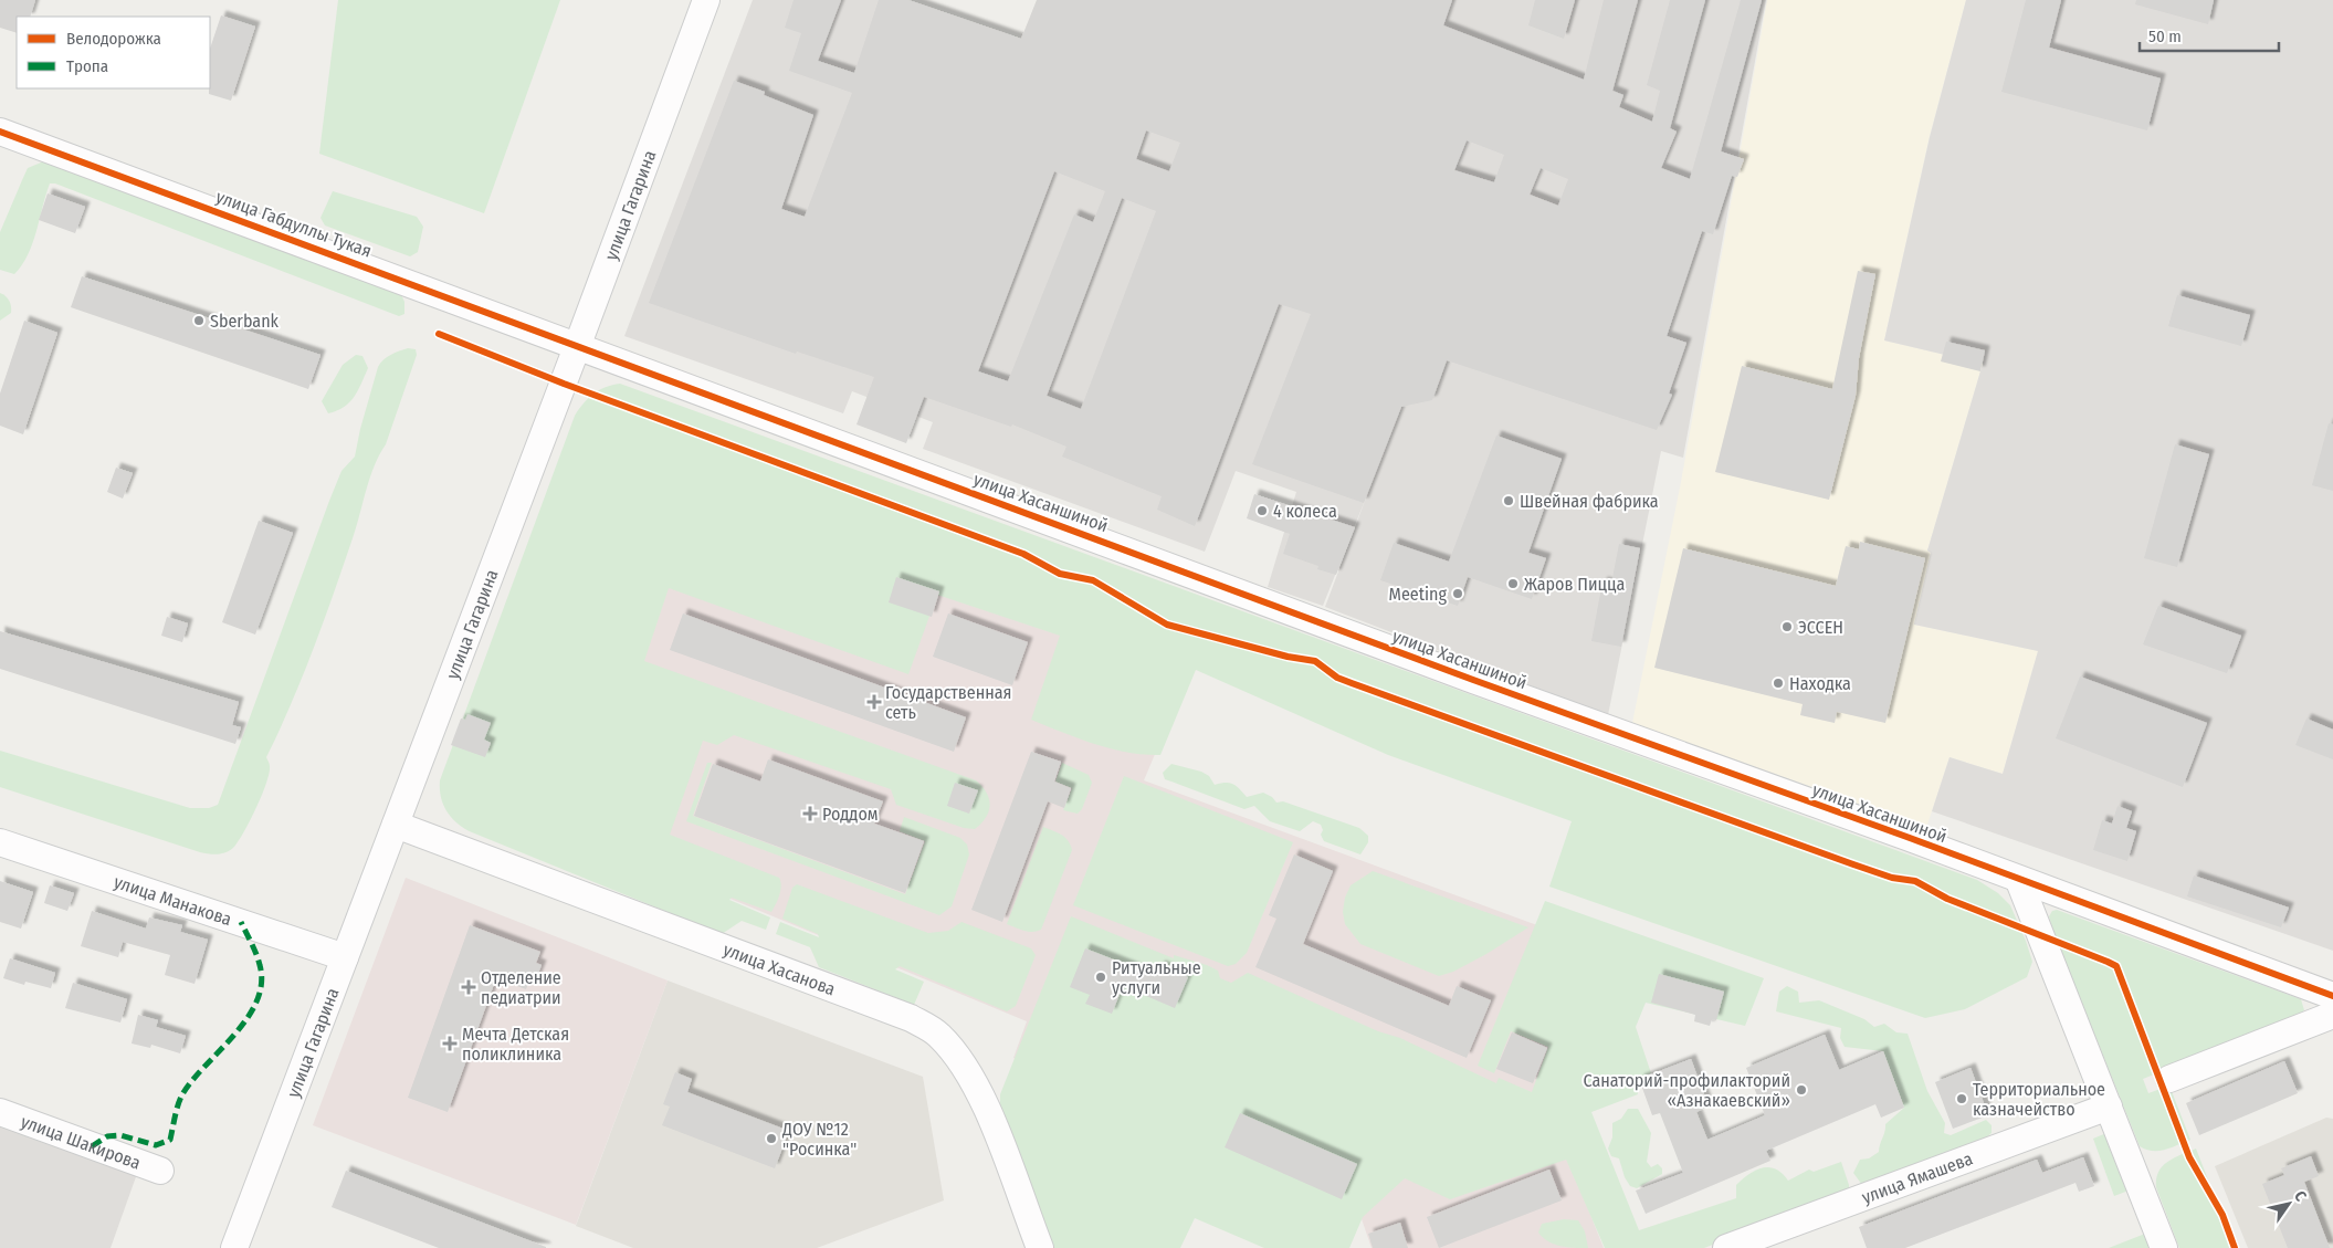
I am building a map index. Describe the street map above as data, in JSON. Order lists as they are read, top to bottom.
{
  "streets": {
    "street": [
      "улица Гагарина",
      "улица Габдуллы Тукая",
      "улица Хасаншиной",
      "улица Манакова",
      "улица Хасанова",
      "улица Шакирова",
      "улица Ямашева"
    ]
  },
  "crossings": [
    ["улица Гагарина", "улица Габдуллы Тукая"],
    ["улица Гагарина", "улица Хасаншиной"],
    ["улица Гагарина", "улица Манакова"],
    ["улица Гагарина", "улица Хасанова"],
    ["улица Габдуллы Тукая", "улица Хасаншиной"]
  ],
  "places": {
    "other": [
      "Sberbank",
      "Швейная фабрика",
      "4 колеса",
      "Жаров Пицца",
      "Meeting",
      "ЭССЕН",
      "Находка",
      "Ритуальные услуги",
      "Санаторий-профилакторий «Азнакаевский»",
      "Территориальное казначейство",
      "ДОУ №12 \"Росинка\""
    ],
    "health": [
      "Государственная сеть",
      "Роддом",
      "Отделение педиатрии",
      "Мечта Детская поликлиника"
    ]
  },
  "legend": ["Велодорожка", "Тропа"],
  "scale_bar": "50 m",
  "north": "top right"
}
